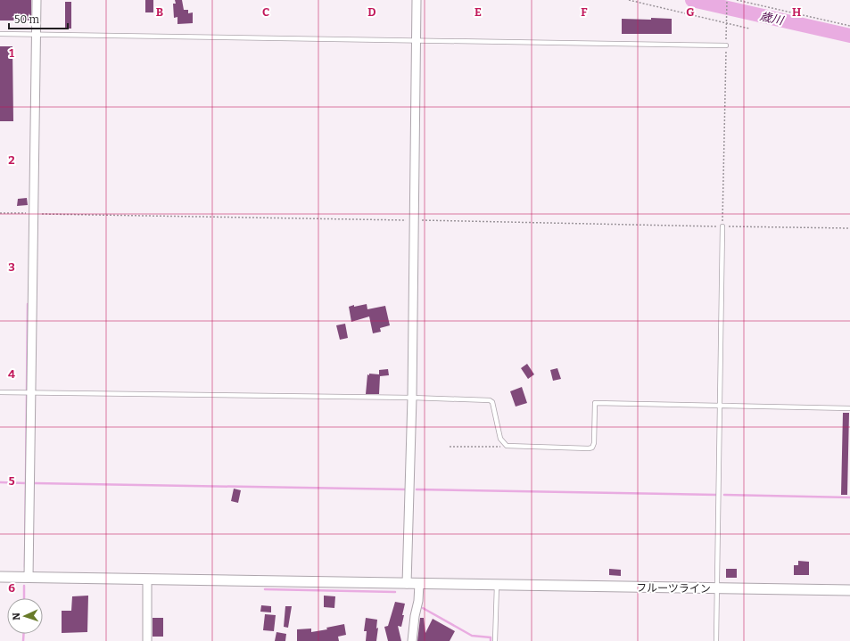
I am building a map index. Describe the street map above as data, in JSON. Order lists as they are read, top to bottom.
{
  "streets": {
    "street": ["フルーツライン"]
  },
  "water": ["歳川"],
  "scale_bar": "50 m",
  "north": "left",
  "grid": {
    "columns": [
      "B",
      "C",
      "D",
      "E",
      "F",
      "G",
      "H"
    ],
    "rows": [
      "1",
      "2",
      "3",
      "4",
      "5",
      "6"
    ]
  }
}
